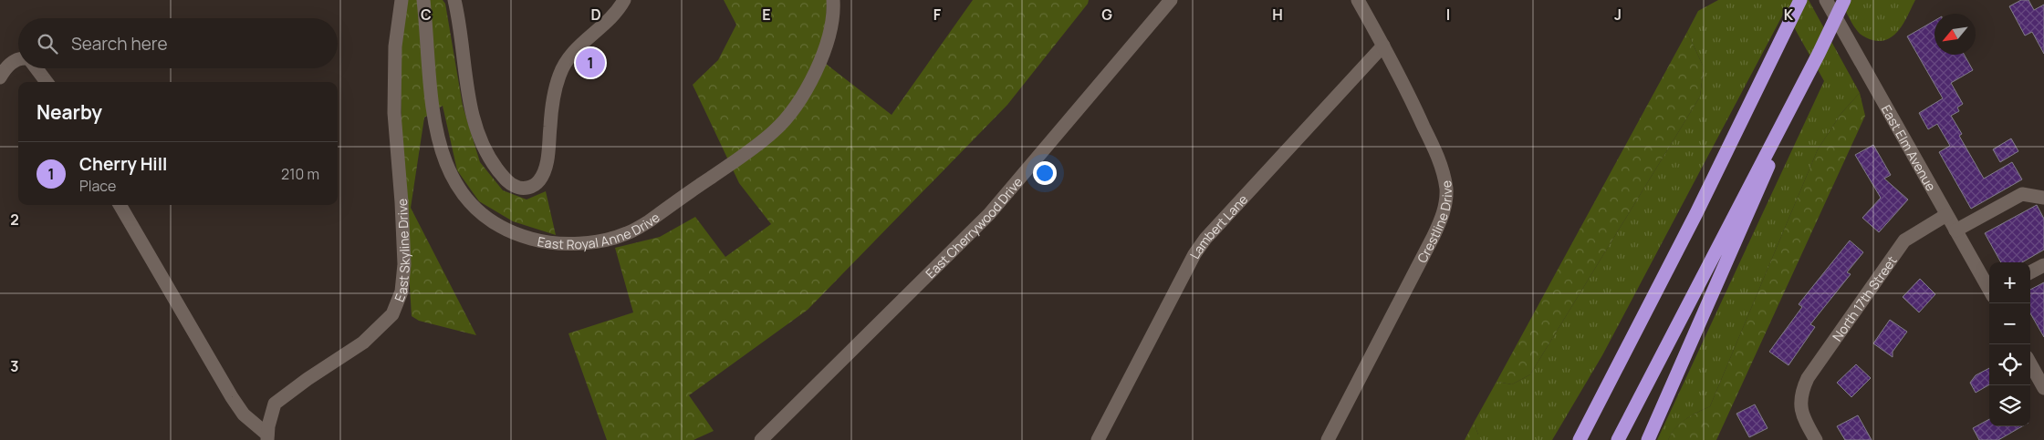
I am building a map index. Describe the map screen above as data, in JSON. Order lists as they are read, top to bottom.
{
  "streets": {
    "street": [
      "East Elm Avenue",
      "Crestline Drive",
      "East Royal Anne Drive",
      "East Cherrywood Drive",
      "Lambert Lane",
      "East Skyline Drive",
      "North 17th Street"
    ]
  },
  "crossings": [
    ["East Elm Avenue", "North 17th Street"],
    ["Crestline Drive", "Lambert Lane"]
  ],
  "north": "bottom left",
  "page": {
    "search": "Search here",
    "pins": "1",
    "heading": "Nearby",
    "list": [
      {
        "mark": "1",
        "name": "Cherry Hill",
        "note": "Place",
        "value": "210 m"
      }
    ],
    "map_buttons": ["+", "−"]
  },
  "grid": {
    "columns": [
      "C",
      "D",
      "E",
      "F",
      "G",
      "H",
      "I",
      "J",
      "K"
    ],
    "rows": ["2", "3"]
  }
}
